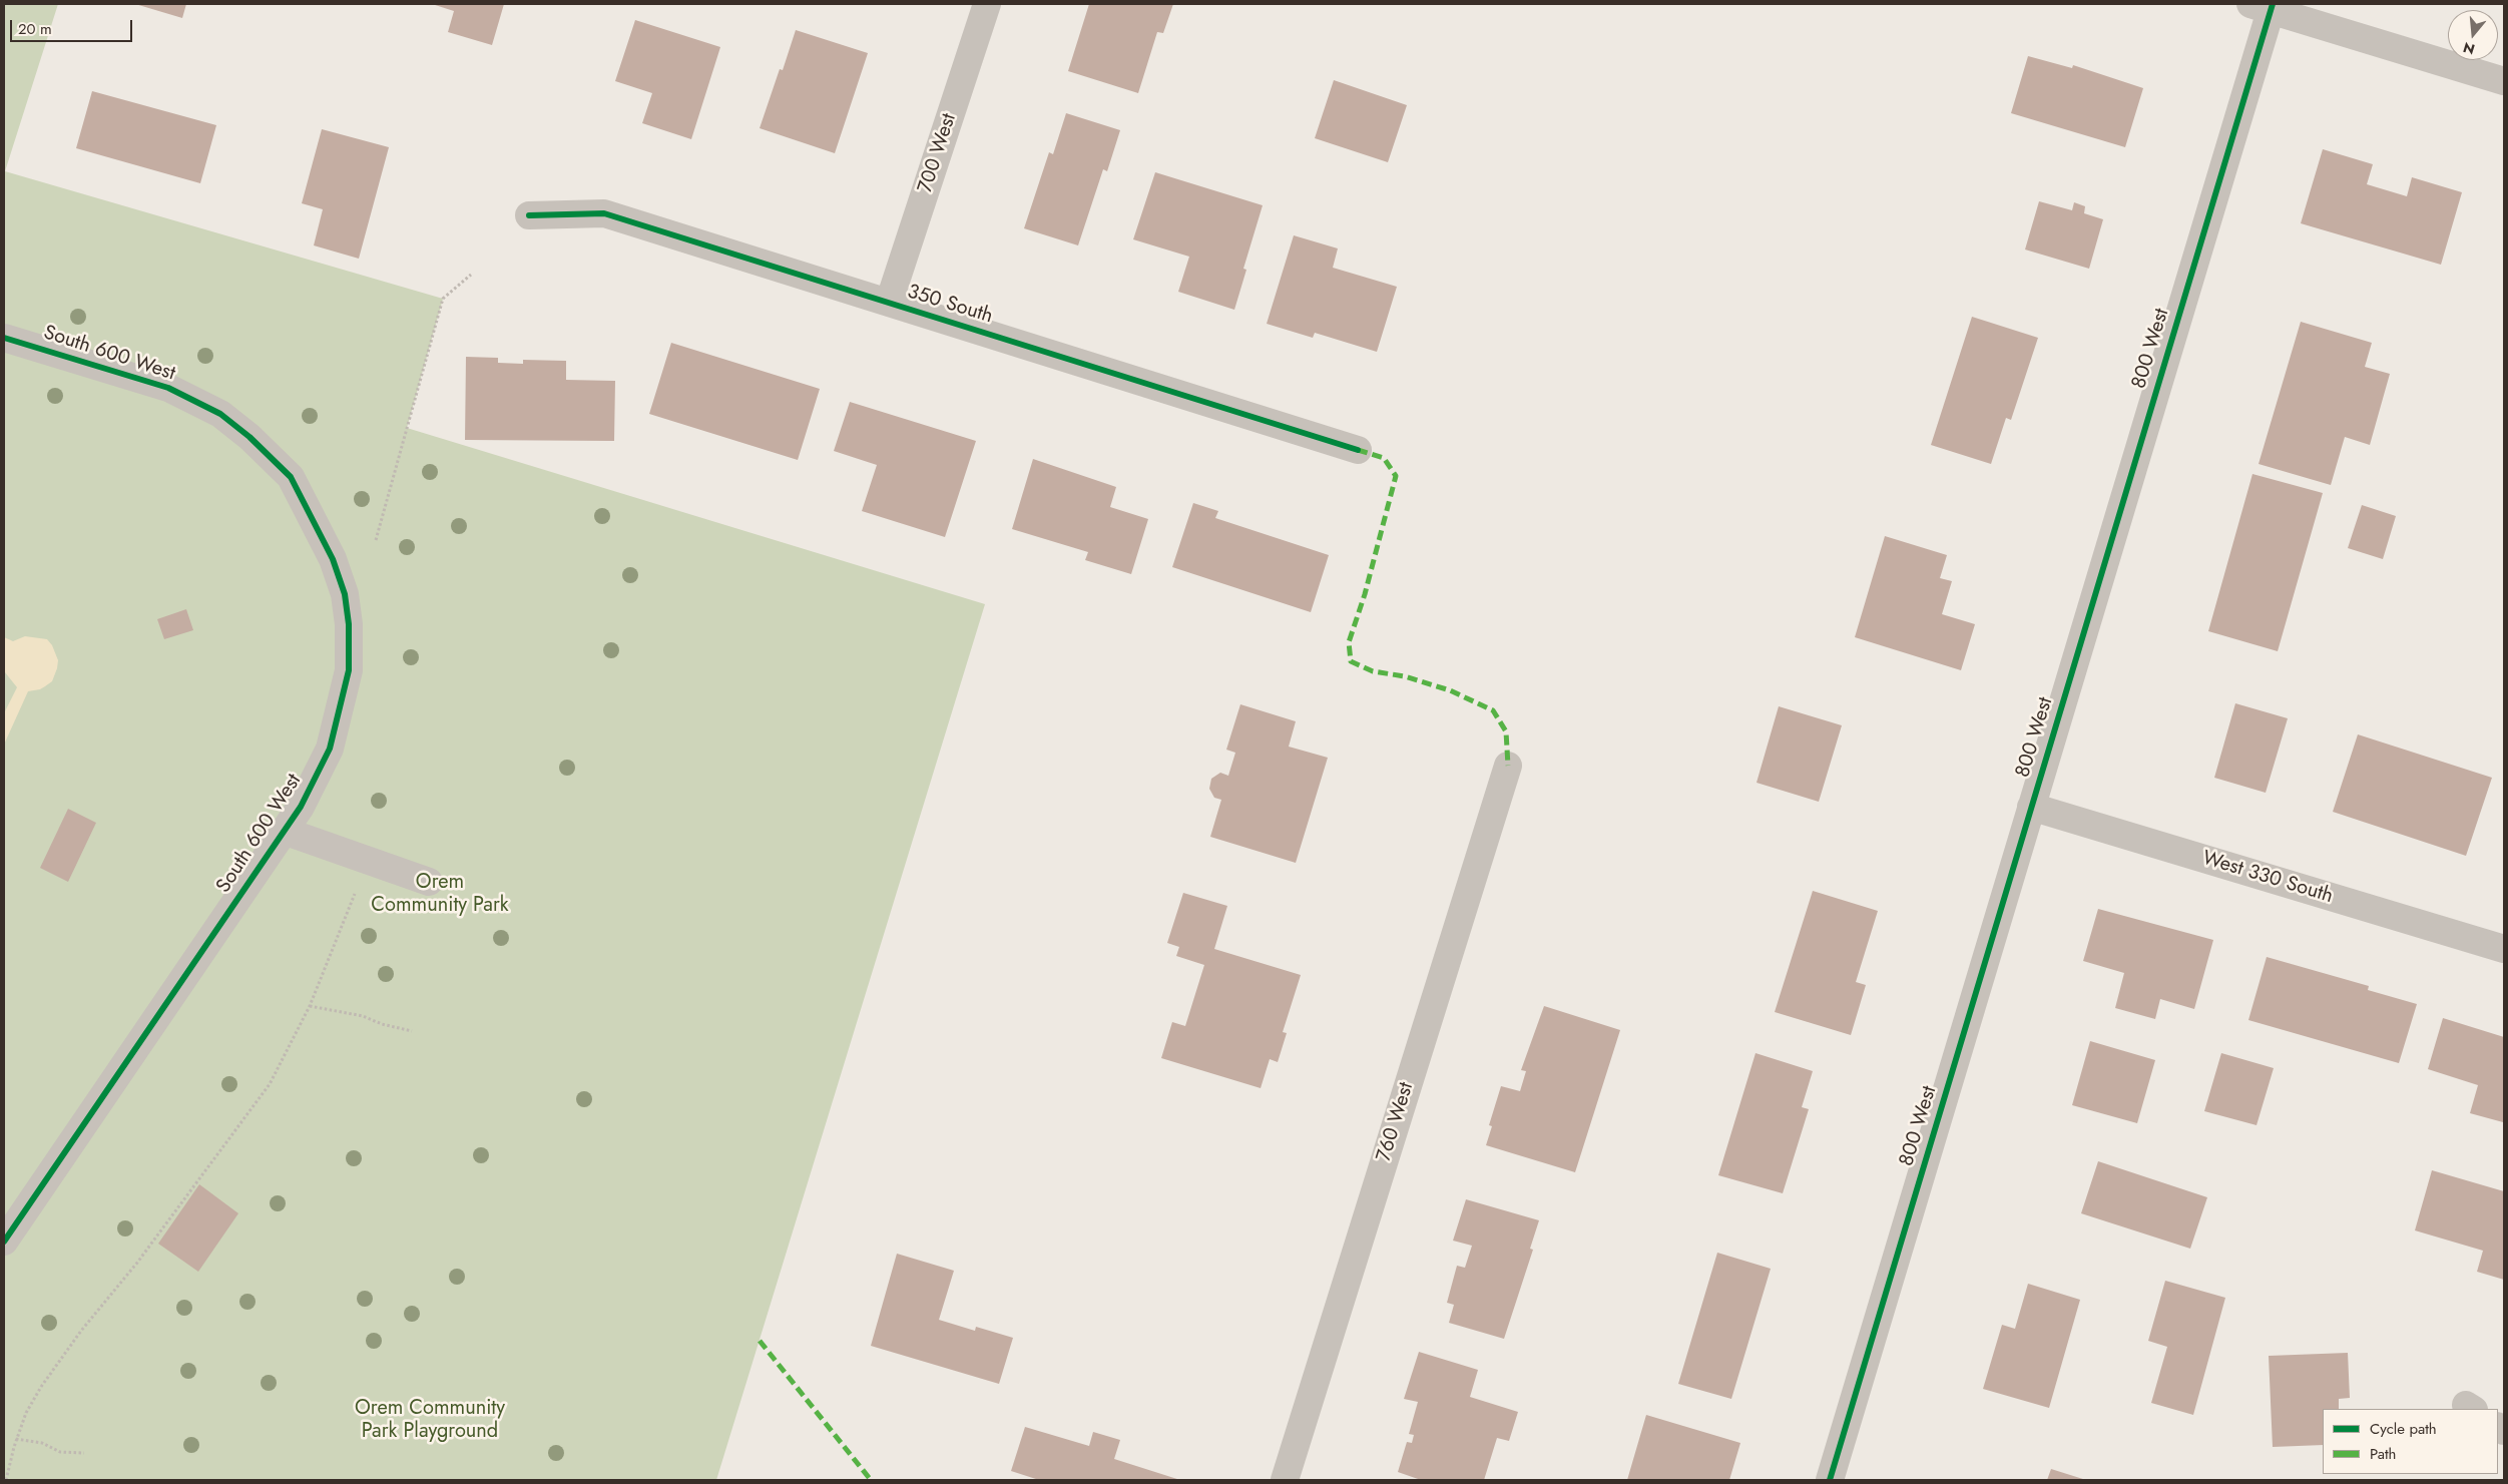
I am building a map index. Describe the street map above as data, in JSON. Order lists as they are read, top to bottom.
{
  "streets": {
    "street": [
      "700 West",
      "350 South",
      "800 West",
      "South 600 West",
      "West 330 South",
      "760 West"
    ]
  },
  "crossings": [
    ["700 West", "350 South"],
    ["800 West", "West 330 South"]
  ],
  "parks": ["Orem Community Park", "Orem Community Park Playground"],
  "legend": ["Cycle path", "Path"],
  "scale_bar": "20 m",
  "north": "bottom"
}
